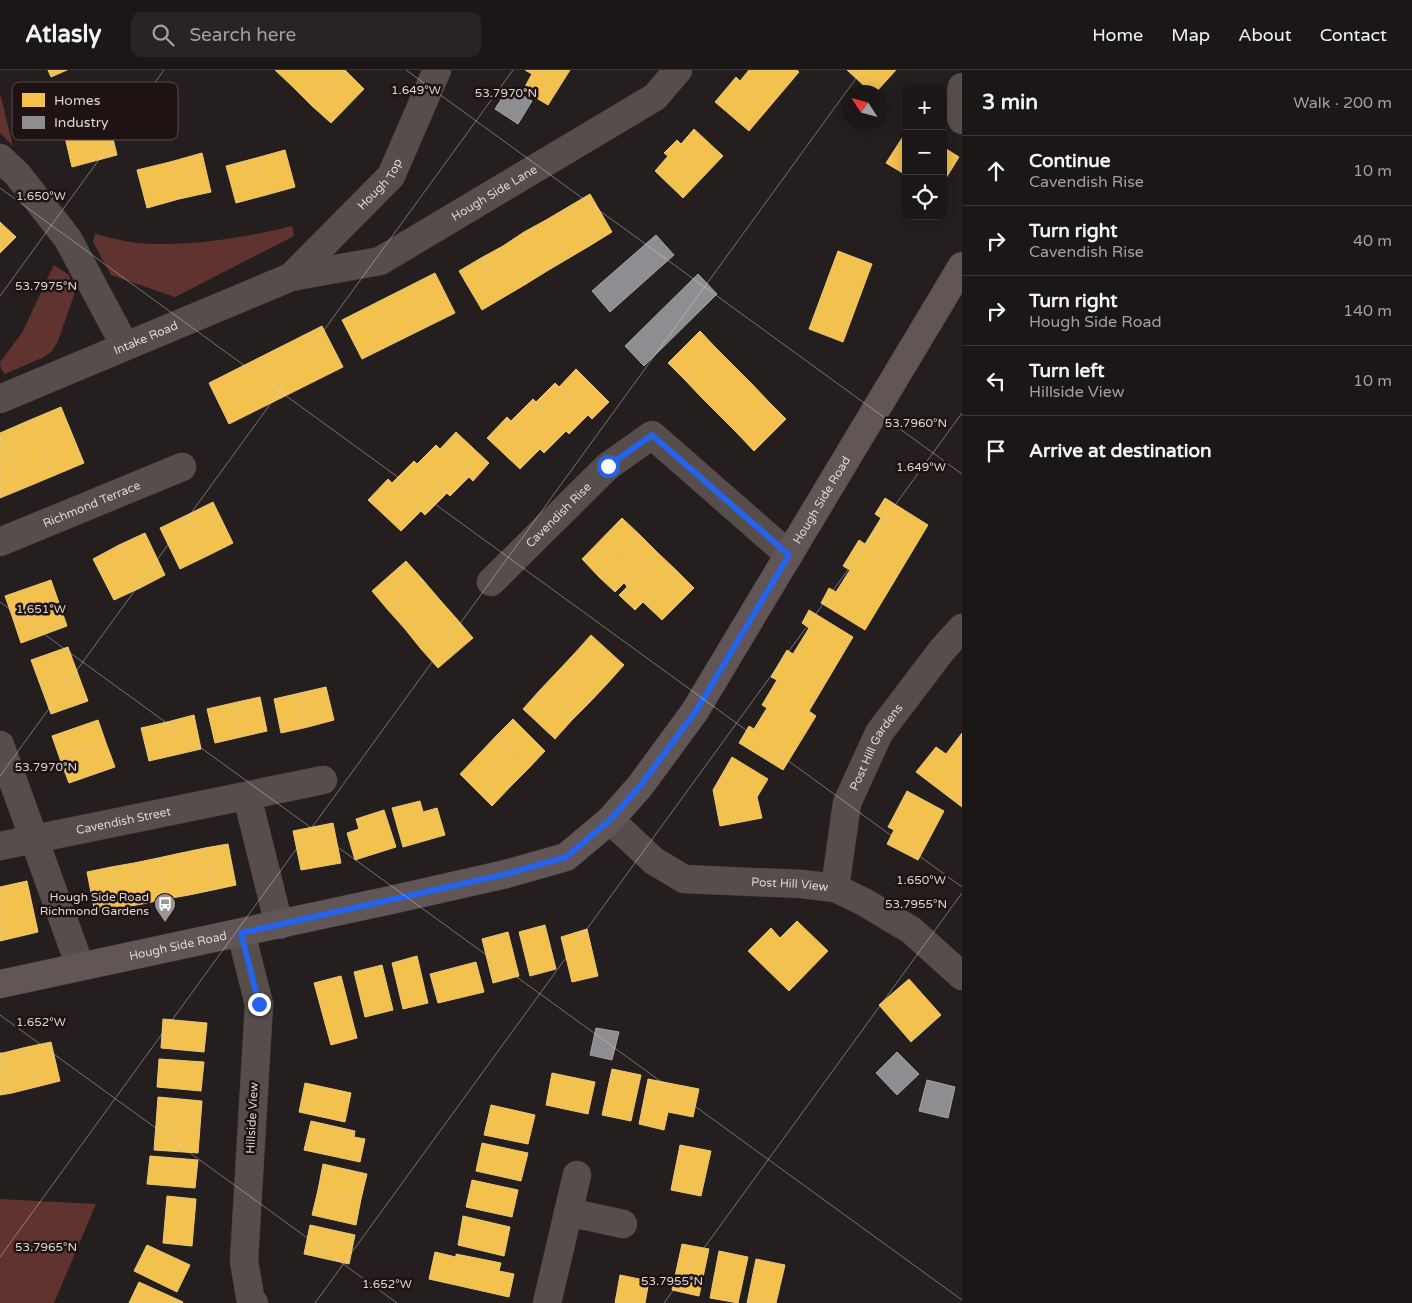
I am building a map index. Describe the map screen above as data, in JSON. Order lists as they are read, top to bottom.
{
  "streets": {
    "main road": ["Hough Side Road"],
    "street": [
      "Hough Top",
      "Hough Side Lane",
      "Intake Road",
      "Richmond Terrace",
      "Cavendish Rise",
      "Post Hill Gardens",
      "Cavendish Street",
      "Post Hill View",
      "Hillside View"
    ]
  },
  "crossings": [
    ["Hough Top", "Hough Side Lane"],
    ["Hough Top", "Intake Road"],
    ["Hough Side Lane", "Intake Road"],
    ["Hough Side Road", "Cavendish Rise"],
    ["Hough Side Road", "Post Hill View"],
    ["Hough Side Road", "Hillside View"],
    ["Post Hill Gardens", "Post Hill View"]
  ],
  "places": {
    "bus stop": ["Hough Side Road Richmond Gardens"]
  },
  "legend": ["Homes", "Industry"],
  "north": "top left",
  "page": {
    "header": "Atlasly",
    "search": "Search here",
    "nav": [
      "Home",
      "Map",
      "About",
      "Contact"
    ],
    "heading": ["3 min", "Walk · 200 m"],
    "map_buttons": ["+", "−"],
    "list": [
      ["Continue", "Cavendish Rise", "10 m"],
      ["Turn right", "Cavendish Rise", "40 m"],
      ["Turn right", "Hough Side Road", "140 m"],
      ["Turn left", "Hillside View", "10 m"],
      "Arrive at destination"
    ]
  },
  "coordinates": [
    "1.649°W",
    "53.7970°N",
    "1.650°W",
    "53.7975°N",
    "53.7960°N",
    "1.651°W",
    "53.7955°N",
    "1.652°W",
    "53.7965°N"
  ]
}
